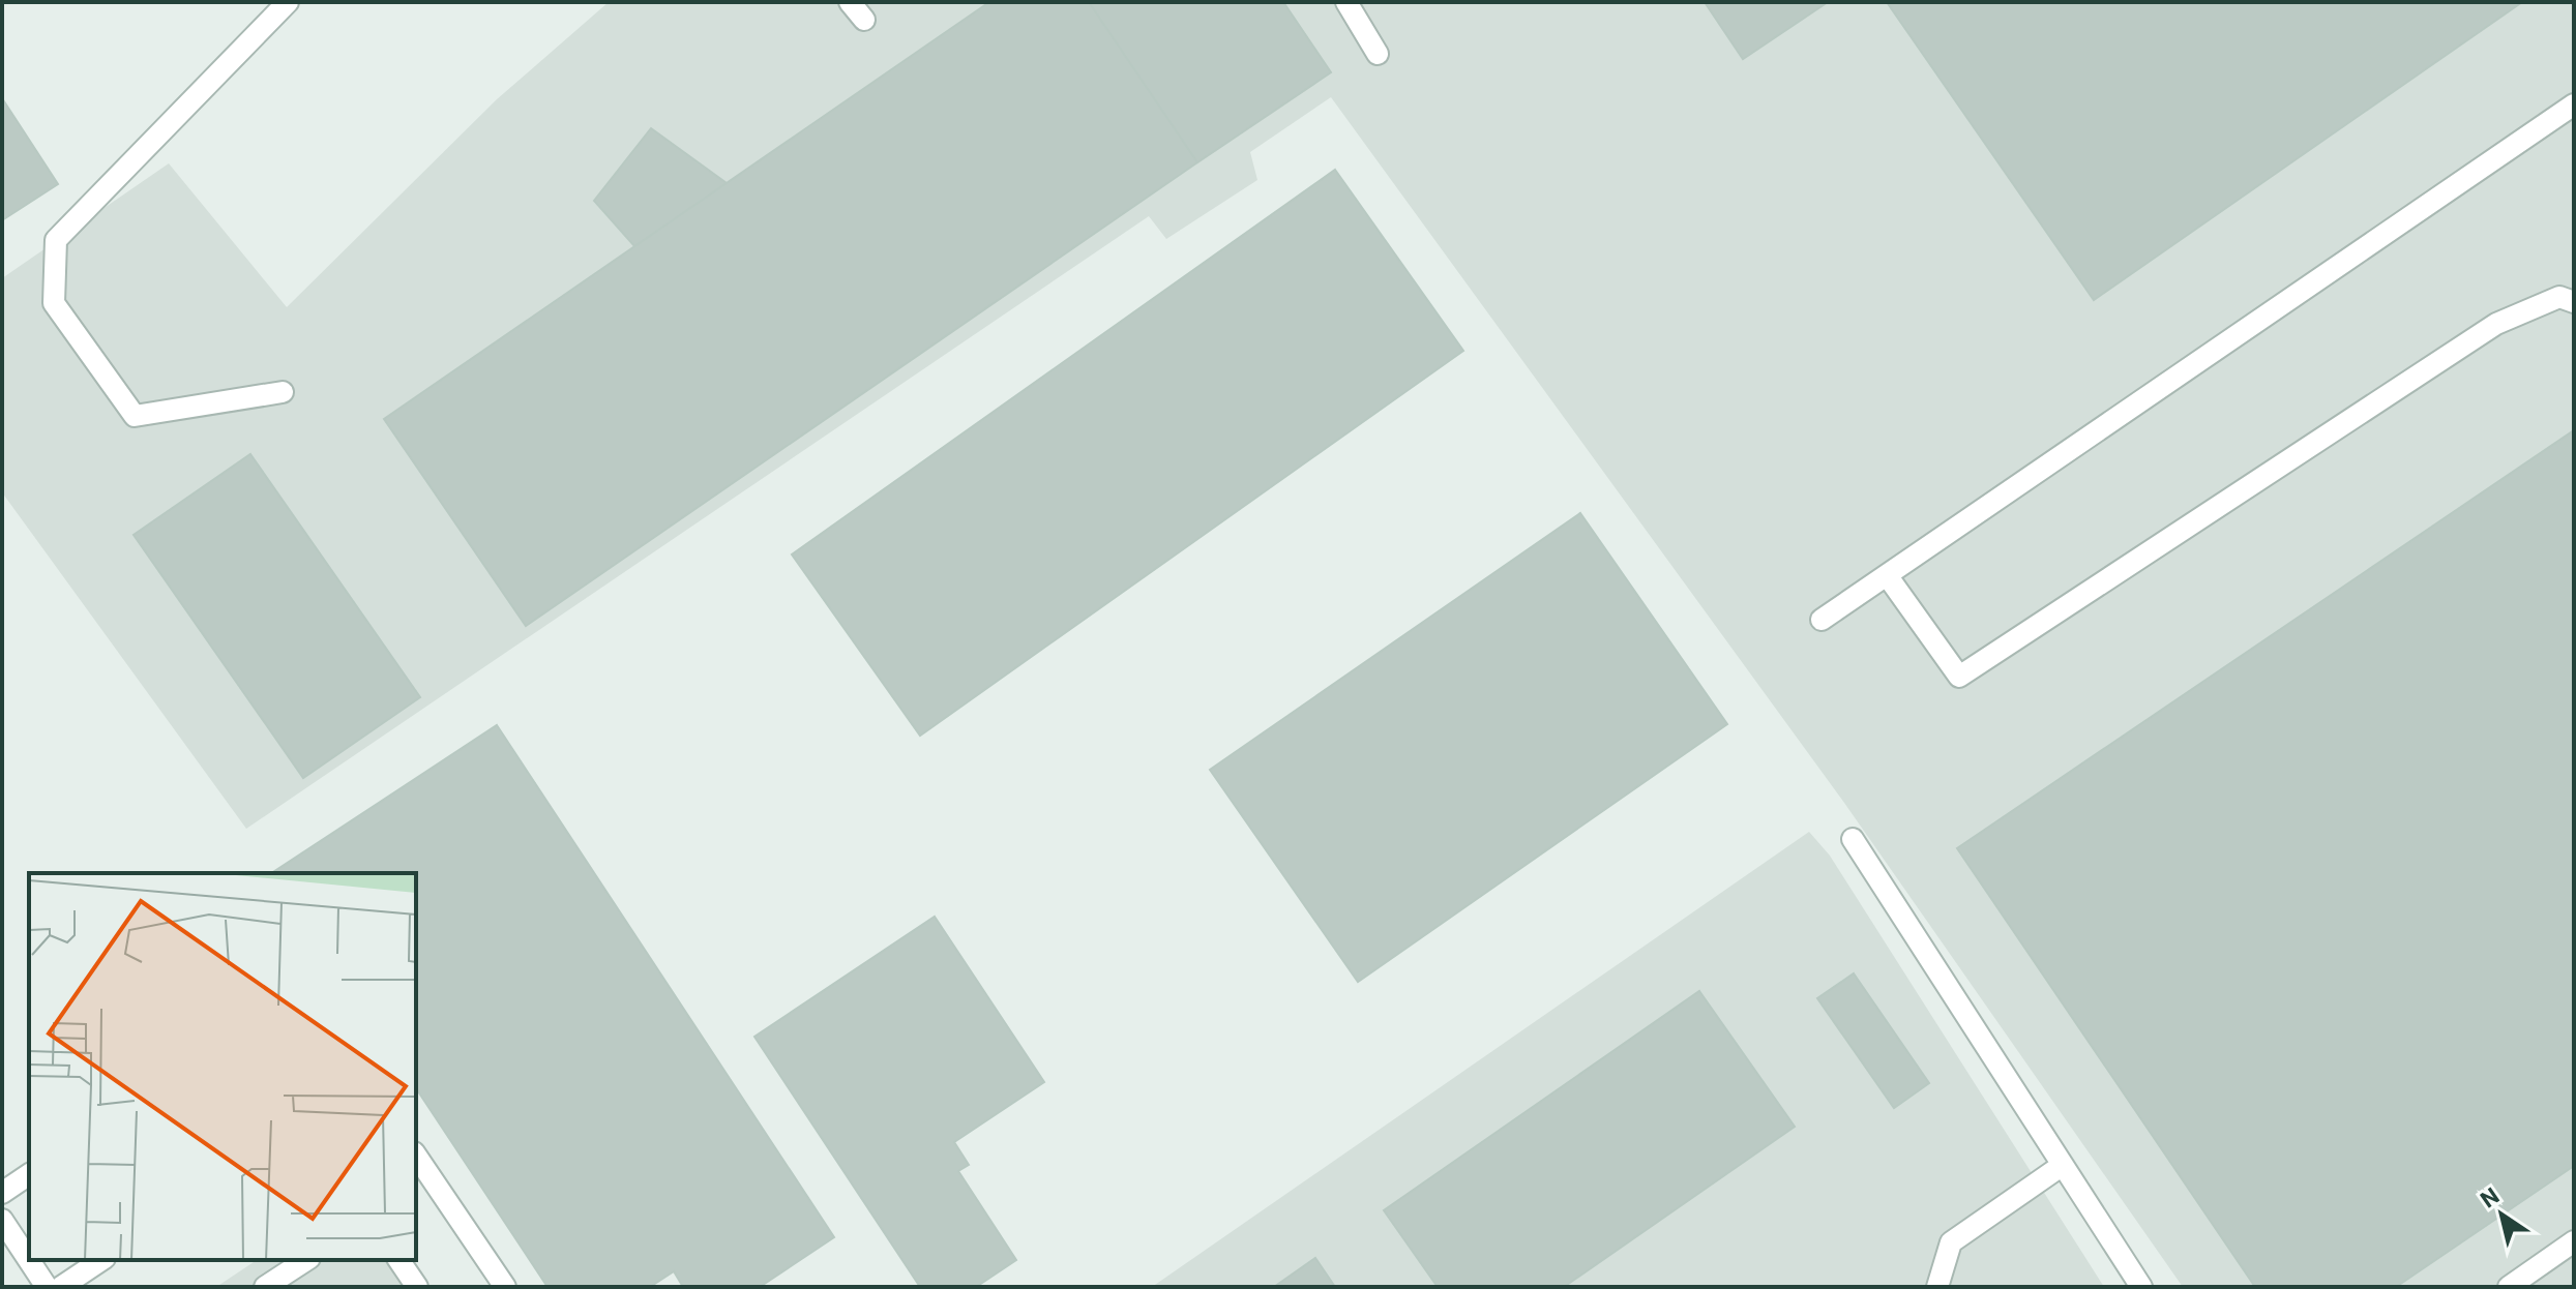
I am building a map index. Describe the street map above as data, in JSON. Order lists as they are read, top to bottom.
{
  "north": "top left"
}
